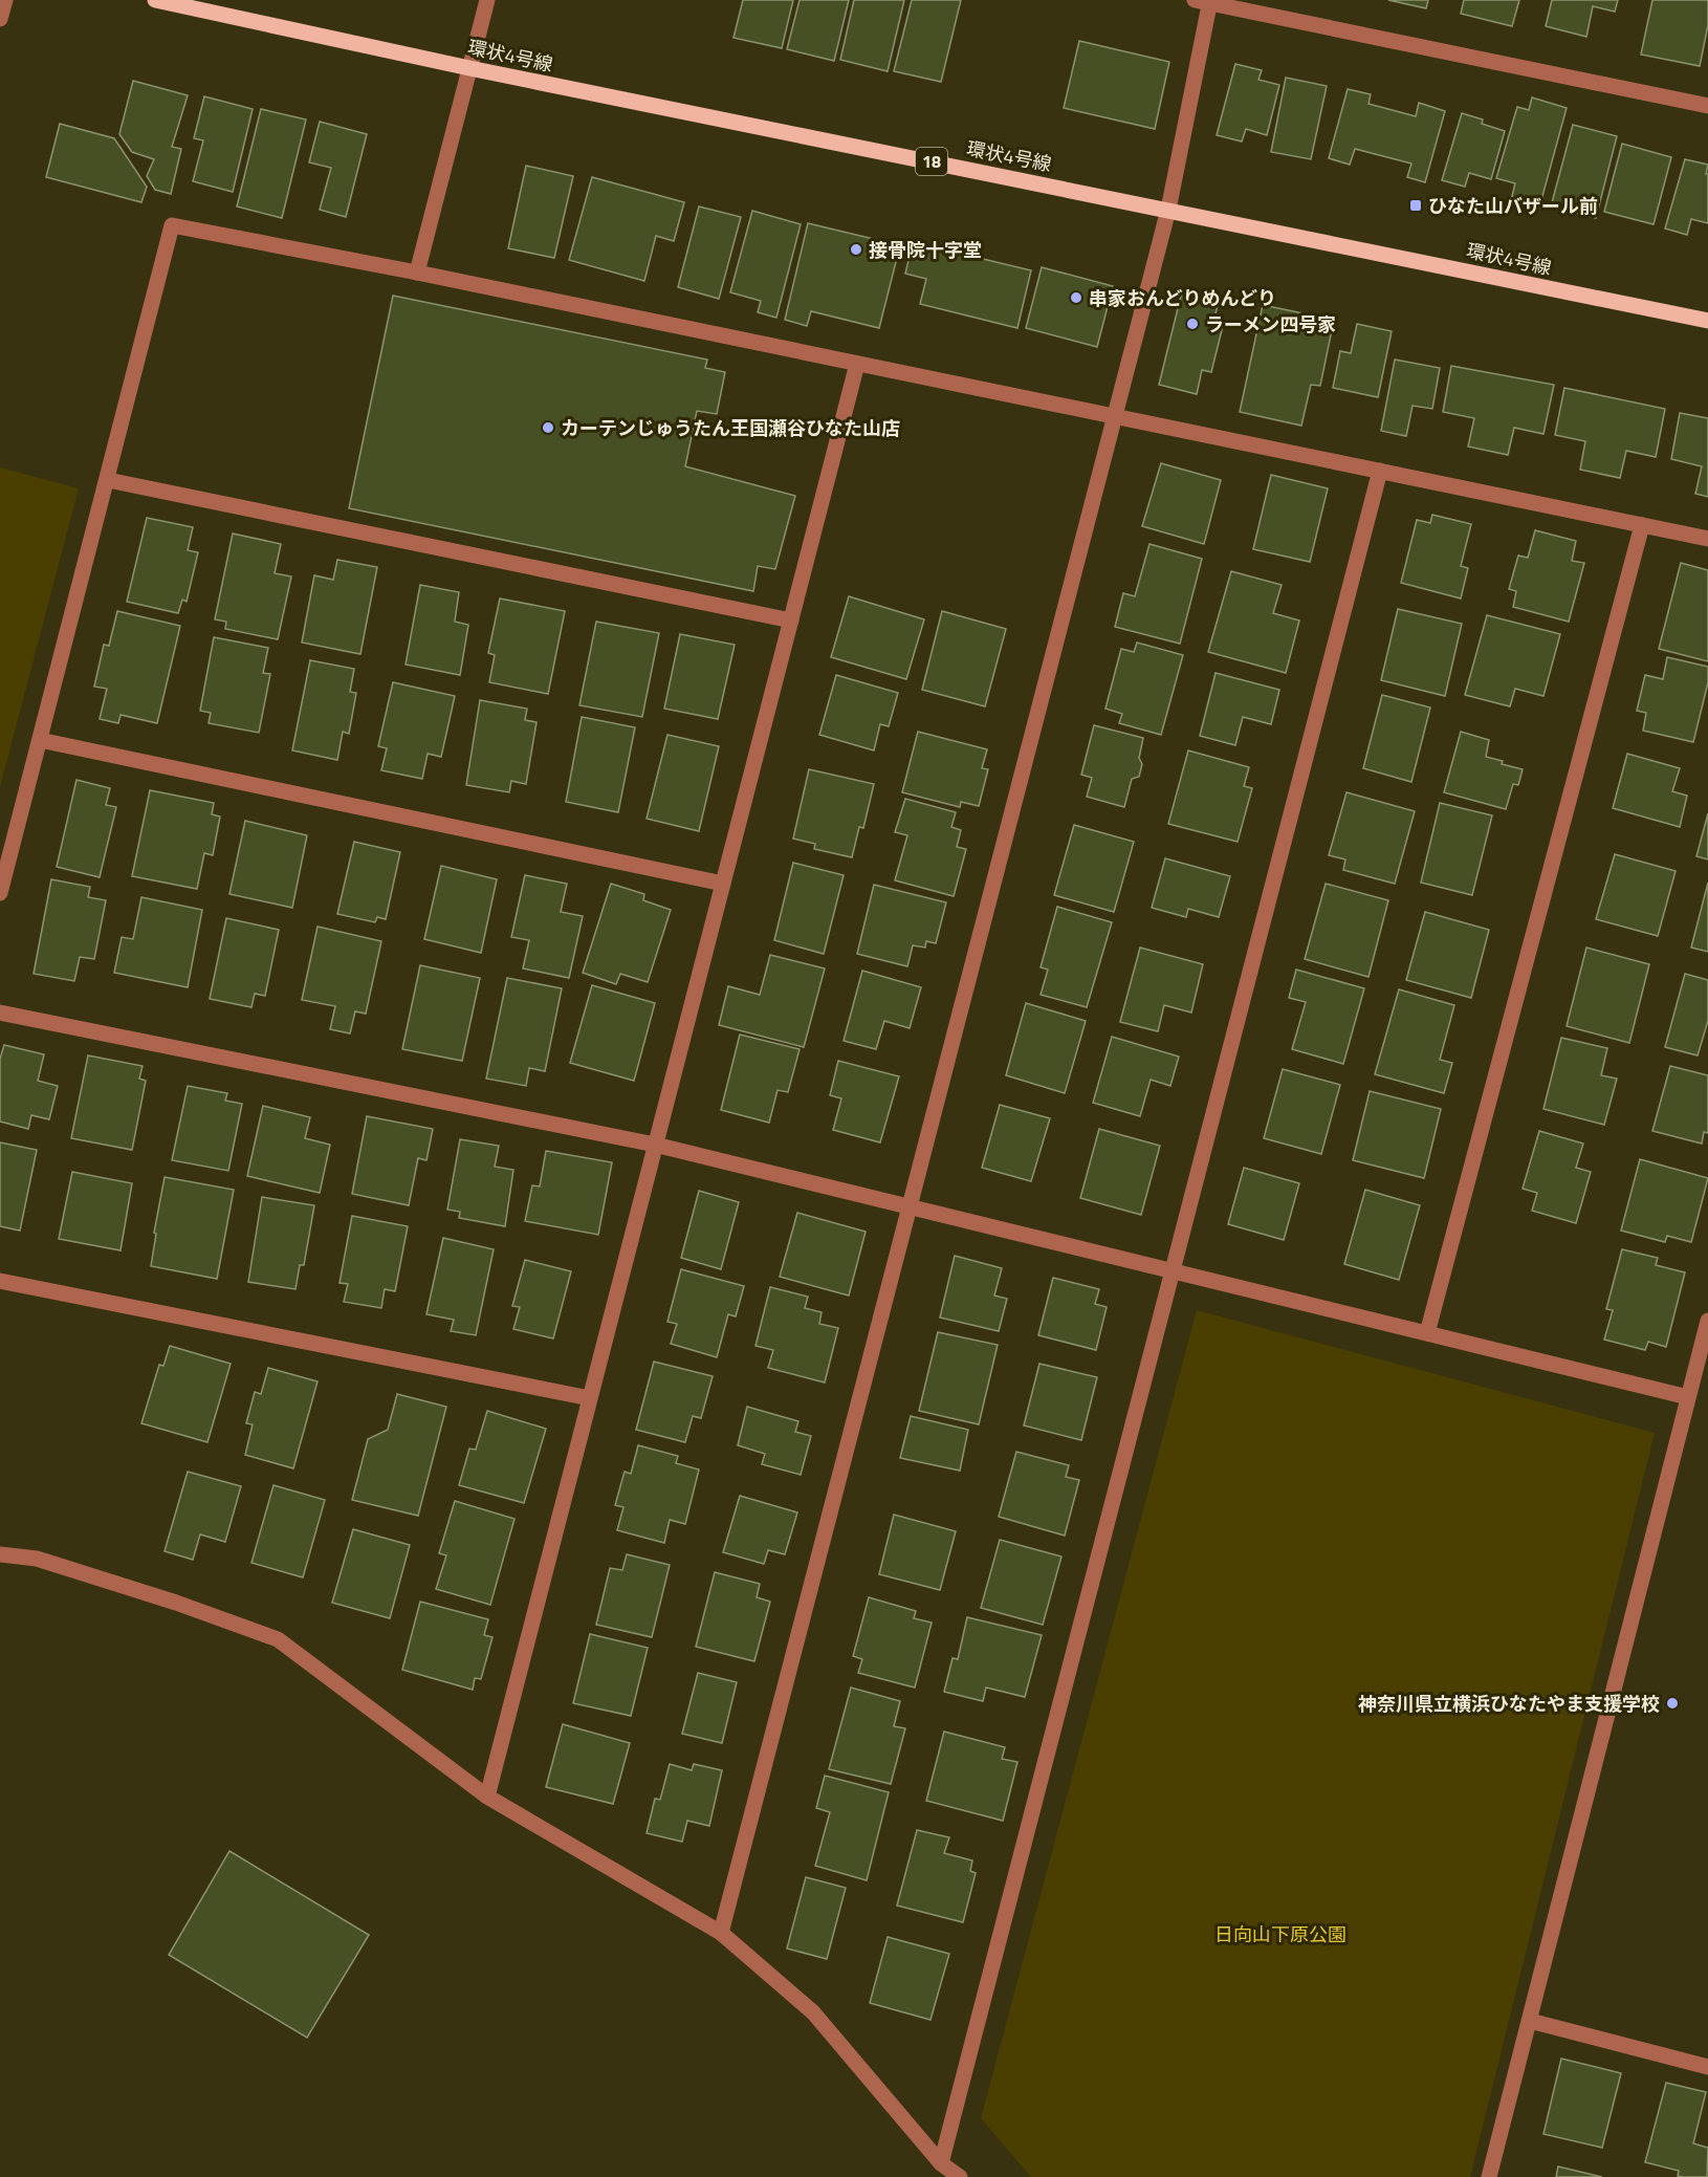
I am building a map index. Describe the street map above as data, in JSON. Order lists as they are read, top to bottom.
{
  "streets": {
    "main road": ["環状4号線", "18"]
  },
  "parks": ["日向山下原公園"],
  "places": {
    "transit": ["ひなた山バザール前"],
    "other": [
      "接骨院十字堂",
      "串家おんどりめんどり",
      "ラーメン四号家",
      "カーテンじゅうたん王国瀬谷ひなた山店",
      "神奈川県立横浜ひなたやま支援学校"
    ]
  }
}
